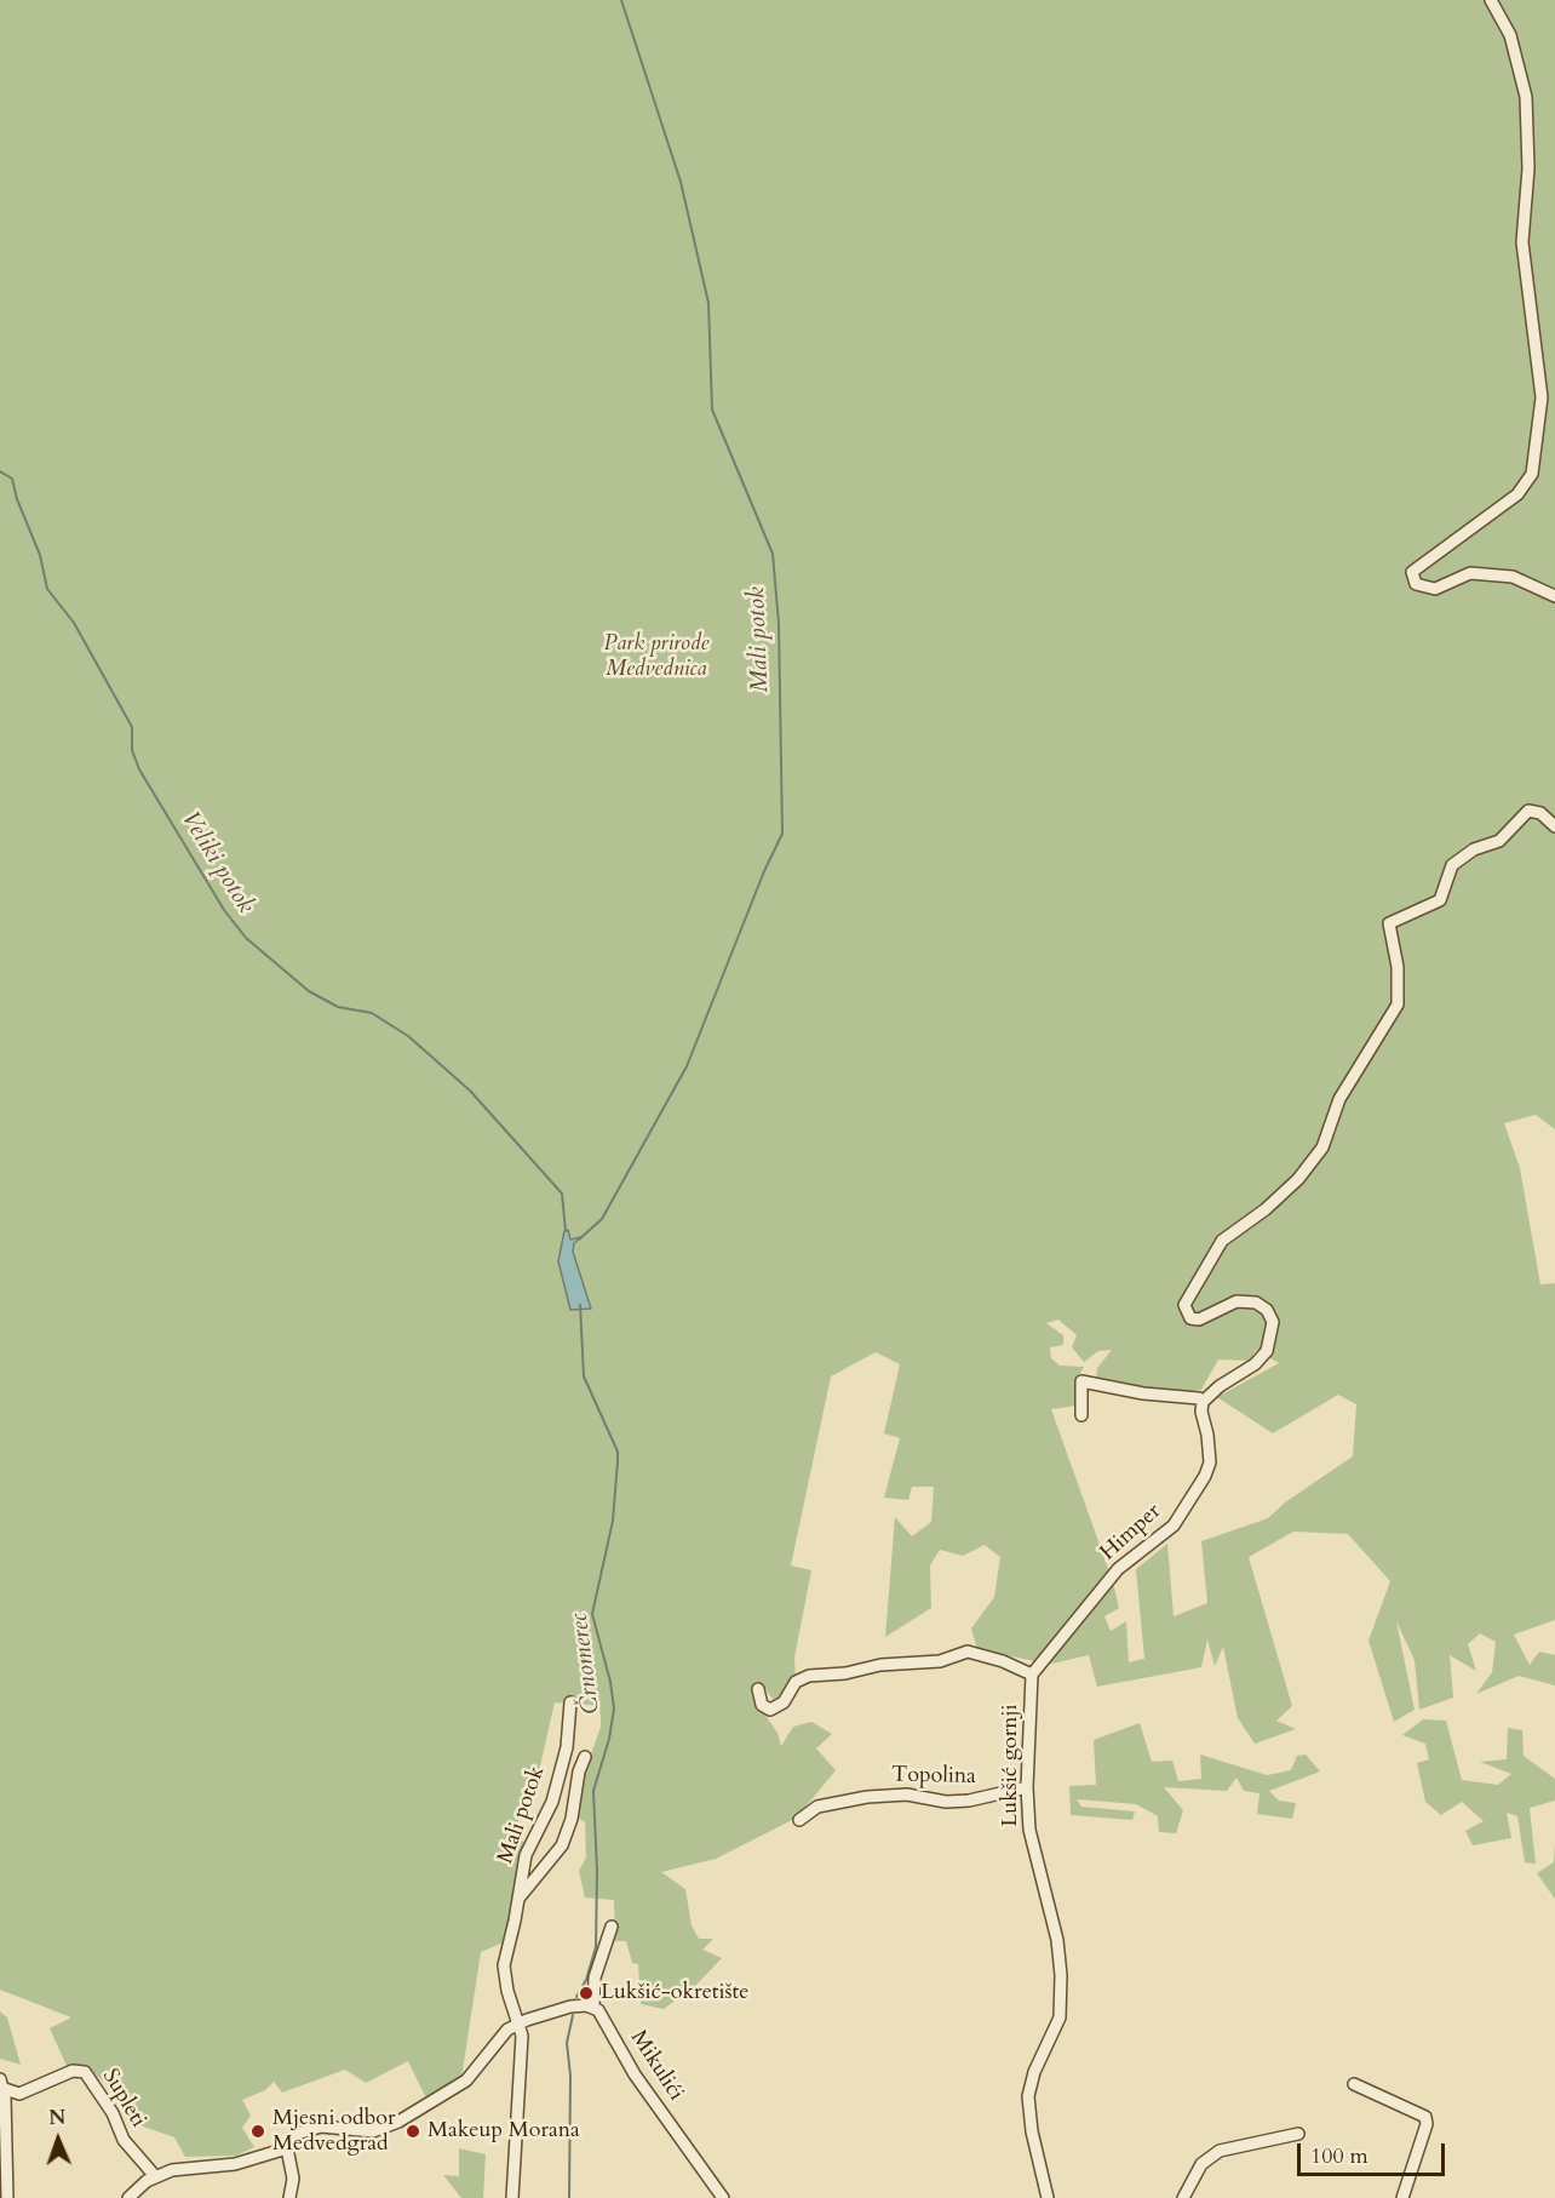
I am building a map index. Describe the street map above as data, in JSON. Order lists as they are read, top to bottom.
{
  "streets": {
    "street": [
      "Himper",
      "Lukšić gornji",
      "Topolina",
      "Mali potok",
      "Mikulići",
      "Supleti"
    ]
  },
  "crossings": [
    ["Himper", "Lukšić gornji"],
    ["Lukšić gornji", "Topolina"]
  ],
  "water": ["Mali potok", "Veliki potok", "Črnomerec"],
  "parks": ["Park prirode Medvednica"],
  "places": ["Lukšić-okretište", "Mjesni odbor Medvedgrad", "Makeup Morana"],
  "scale_bar": "100 m",
  "north": "top"
}
